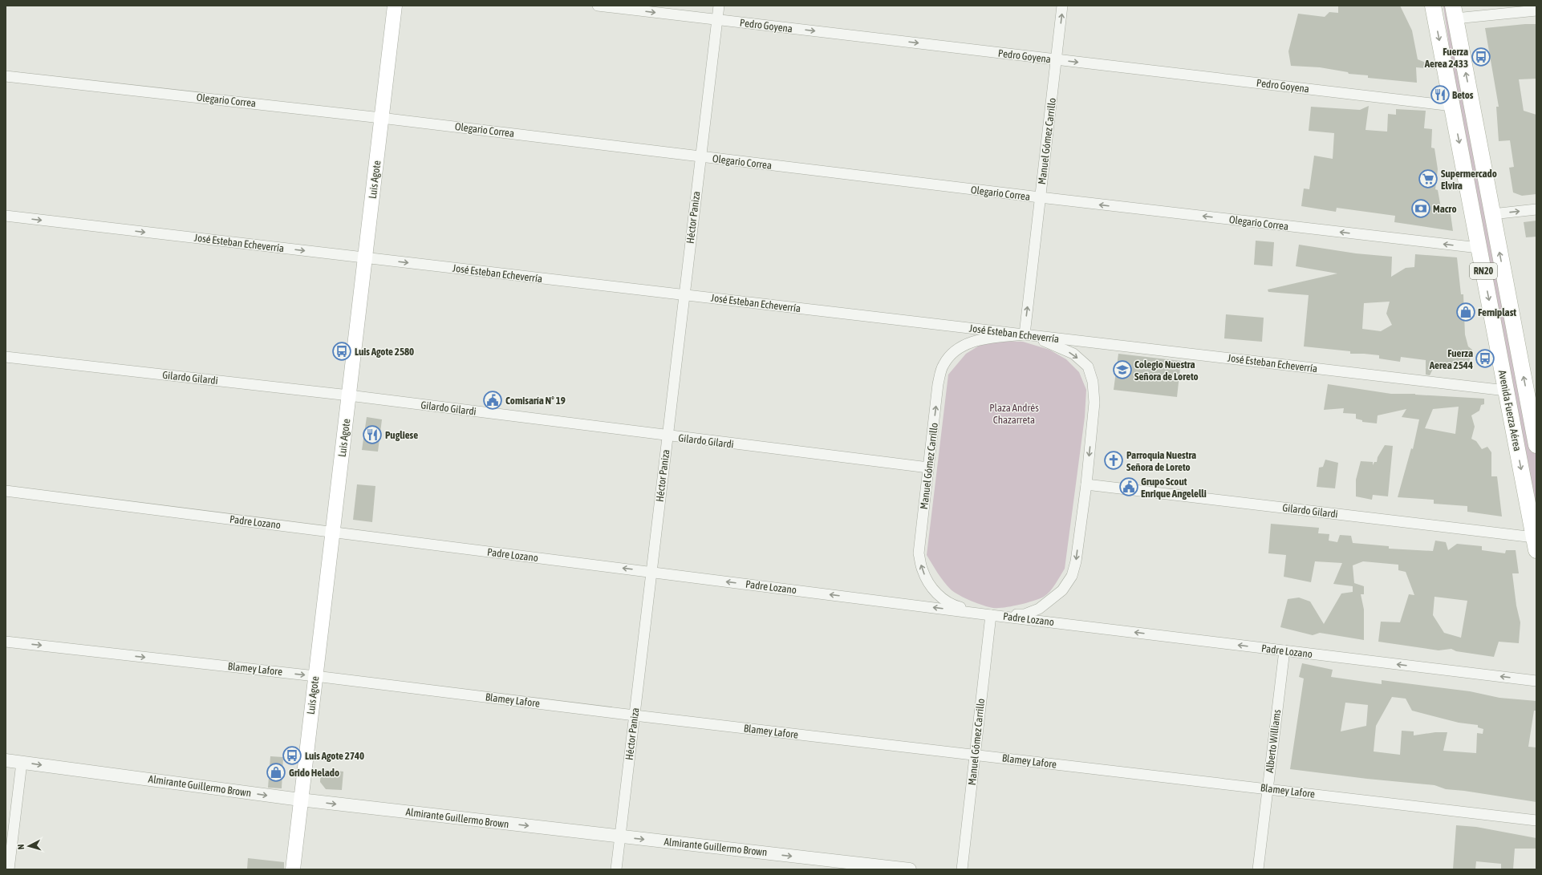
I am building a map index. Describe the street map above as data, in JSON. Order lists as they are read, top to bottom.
{
  "streets": {
    "main road": ["Luis Agote", "RN20", "Avenida Fuerza Aérea"],
    "street": [
      "Pedro Goyena",
      "Olegario Correa",
      "Manuel Gómez Carrillo",
      "Héctor Paniza",
      "José Esteban Echeverría",
      "Gilardo Gilardi",
      "Padre Lozano",
      "Blamey Lafore",
      "Alberto Williams",
      "Almirante Guillermo Brown"
    ]
  },
  "crossings": [
    ["Pedro Goyena", "Manuel Gómez Carrillo"],
    ["Pedro Goyena", "Héctor Paniza"],
    ["Pedro Goyena", "Avenida Fuerza Aérea"],
    ["Olegario Correa", "Manuel Gómez Carrillo"],
    ["Olegario Correa", "Luis Agote"],
    ["Olegario Correa", "Héctor Paniza"],
    ["Olegario Correa", "Avenida Fuerza Aérea"],
    ["Manuel Gómez Carrillo", "José Esteban Echeverría"],
    ["Manuel Gómez Carrillo", "Gilardo Gilardi"],
    ["Manuel Gómez Carrillo", "Padre Lozano"],
    ["Manuel Gómez Carrillo", "Blamey Lafore"],
    ["Luis Agote", "José Esteban Echeverría"],
    ["Luis Agote", "Gilardo Gilardi"],
    ["Luis Agote", "Padre Lozano"],
    ["Luis Agote", "Blamey Lafore"],
    ["Luis Agote", "Almirante Guillermo Brown"],
    ["Héctor Paniza", "José Esteban Echeverría"],
    ["Héctor Paniza", "Gilardo Gilardi"],
    ["Héctor Paniza", "Padre Lozano"],
    ["Héctor Paniza", "Blamey Lafore"],
    ["Héctor Paniza", "Almirante Guillermo Brown"],
    ["José Esteban Echeverría", "Avenida Fuerza Aérea"],
    ["Gilardo Gilardi", "Avenida Fuerza Aérea"],
    ["Padre Lozano", "Alberto Williams"],
    ["Blamey Lafore", "Alberto Williams"]
  ],
  "one_way": [
    "Pedro Goyena",
    "José Esteban Echeverría",
    "Padre Lozano",
    "Almirante Guillermo Brown"
  ],
  "parks": ["Plaza Andrés Chazarreta"],
  "places": {
    "bus stop": [
      "Fuerza Aerea 2433",
      "Luis Agote 2580",
      "Fuerza Aerea 2544",
      "Luis Agote 2740"
    ],
    "restaurant": ["Betos", "Pugliese"],
    "supermarket": ["Supermercado Elvira"],
    "bank": ["Macro"],
    "shop": ["Ferniplast", "Grido Helado"],
    "school or university": ["Colegio Nuestra Señora de Loreto"],
    "public building": ["Comisaría N° 19", "Grupo Scout Enrique Angelelli"],
    "church": ["Parroquia Nuestra Señora de Loreto"]
  },
  "north": "left"
}
